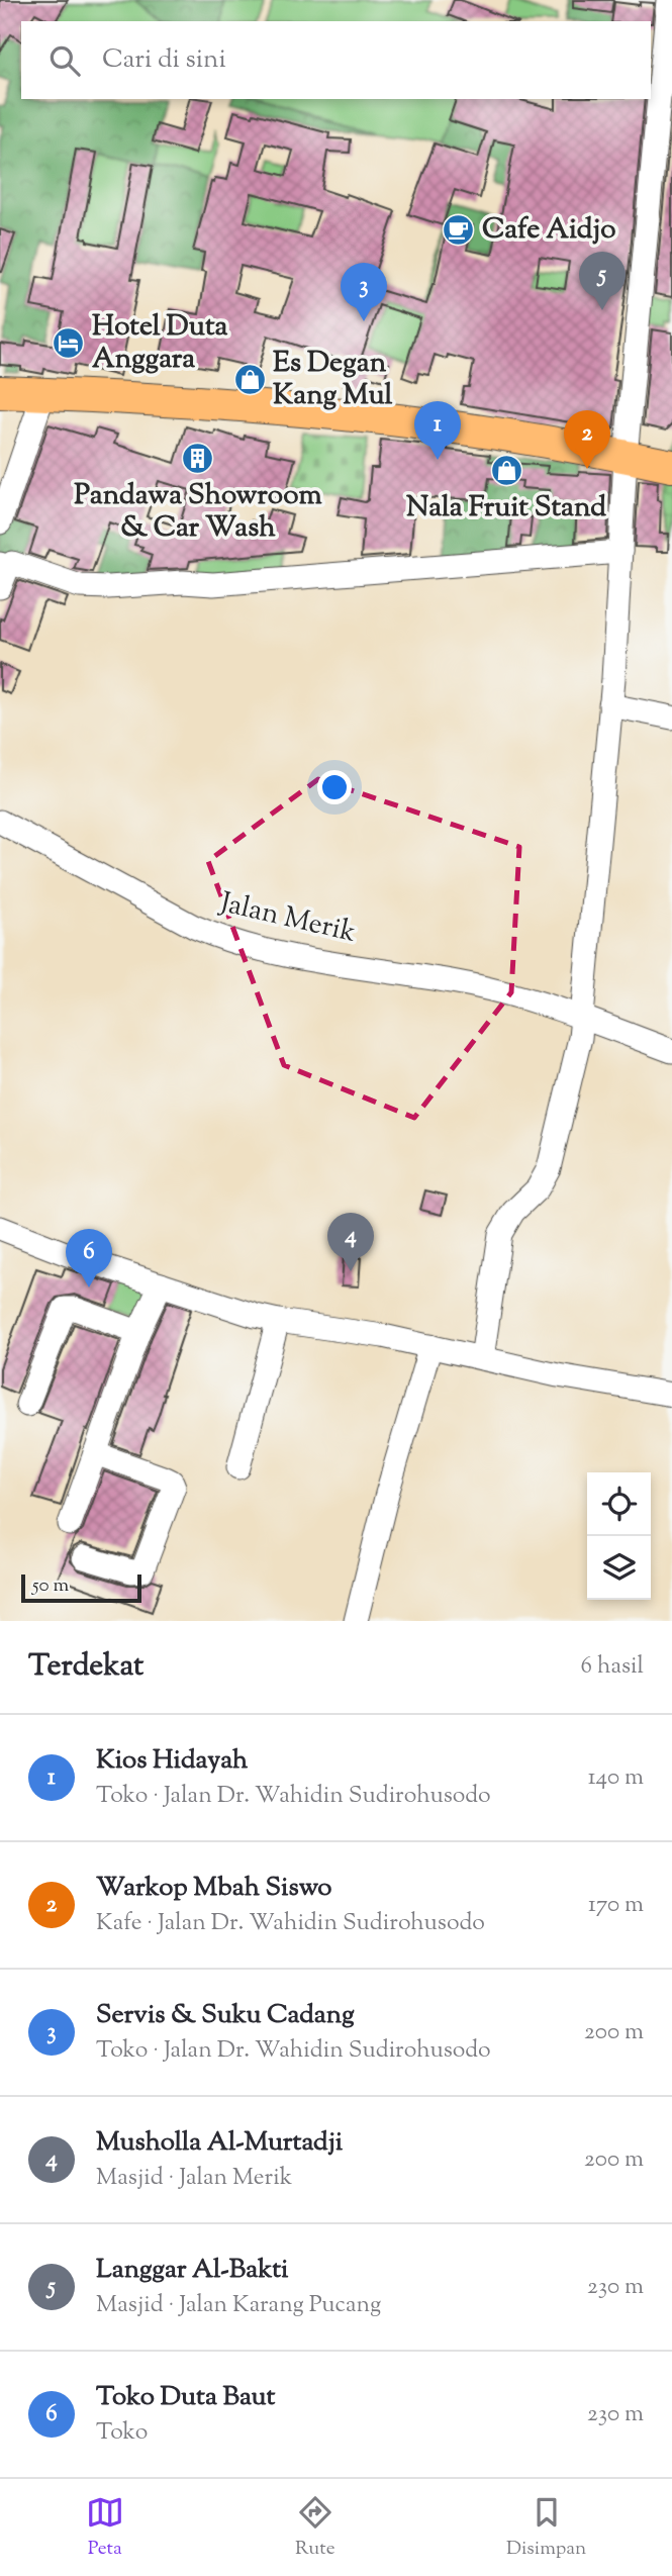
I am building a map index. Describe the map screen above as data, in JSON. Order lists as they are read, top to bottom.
{
  "streets": {
    "street": ["Jalan Merik"]
  },
  "places": {
    "cafe": ["Cafe Aidjo"],
    "hotel": ["Hotel Duta Anggara"],
    "shop": ["Es Degan Kang Mul", "Nala Fruit Stand"],
    "building": ["Pandawa Showroom & Car Wash"]
  },
  "scale_bar": "50 m",
  "page": {
    "search": "Cari di sini",
    "pins": [
      "5",
      "3",
      "1",
      "2",
      "4",
      "6"
    ],
    "scale": "50 m",
    "heading": ["Terdekat", "6 hasil"],
    "list": [
      {
        "mark": "1",
        "name": "Kios Hidayah",
        "note": "Toko · Jalan Dr. Wahidin Sudirohusodo",
        "value": "140 m"
      },
      {
        "mark": "2",
        "name": "Warkop Mbah Siswo",
        "note": "Kafe · Jalan Dr. Wahidin Sudirohusodo",
        "value": "170 m"
      },
      {
        "mark": "3",
        "name": "Servis & Suku Cadang",
        "note": "Toko · Jalan Dr. Wahidin Sudirohusodo",
        "value": "200 m"
      },
      {
        "mark": "4",
        "name": "Musholla Al-Murtadji",
        "note": "Masjid · Jalan Merik",
        "value": "200 m"
      },
      {
        "mark": "5",
        "name": "Langgar Al-Bakti",
        "note": "Masjid · Jalan Karang Pucang",
        "value": "230 m"
      },
      {
        "mark": "6",
        "name": "Toko Duta Baut",
        "note": "Toko",
        "value": "230 m"
      }
    ],
    "nav": ["Peta", "Rute", "Disimpan"]
  }
}
